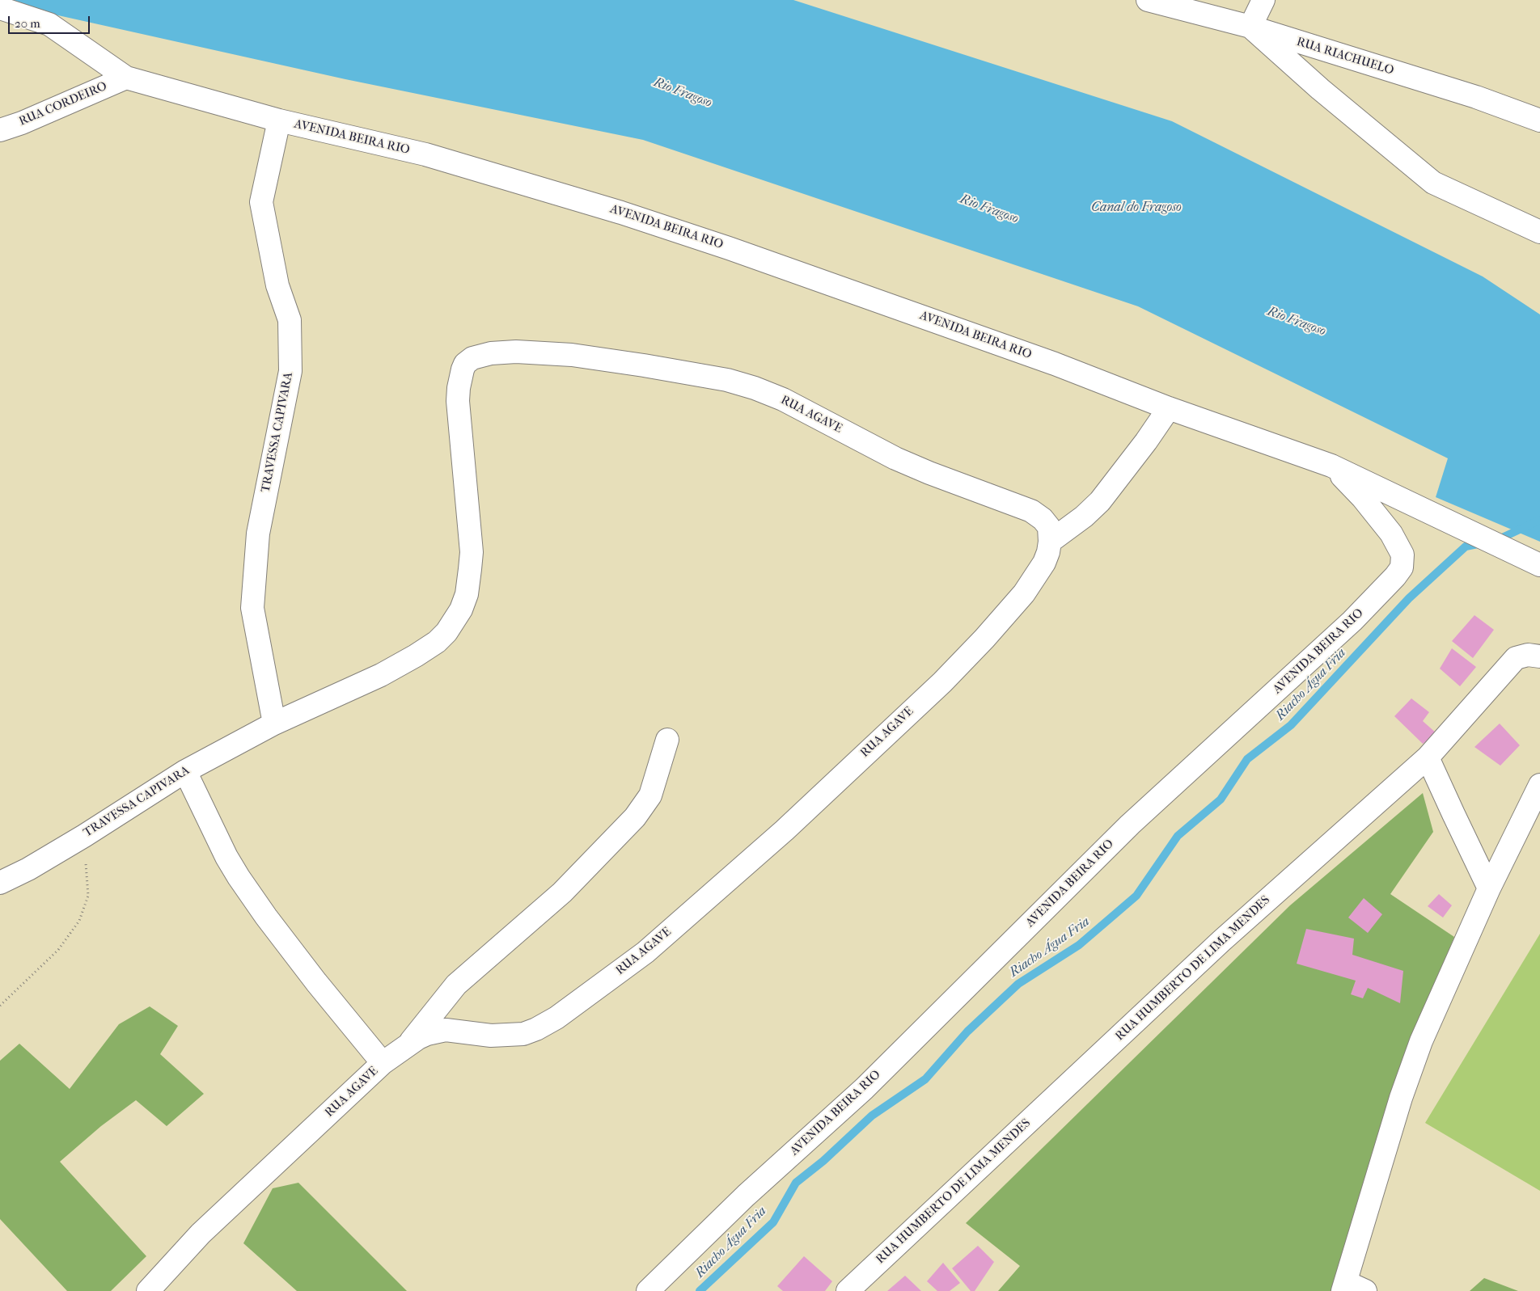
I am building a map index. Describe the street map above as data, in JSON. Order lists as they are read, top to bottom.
{
  "streets": {
    "street": [
      "RUA RIACHUELO",
      "RUA CORDEIRO",
      "AVENIDA BEIRA RIO",
      "RUA AGAVE",
      "TRAVESSA CAPIVARA",
      "RUA HUMBERTO DE LIMA MENDES"
    ]
  },
  "crossings": [
    ["RUA CORDEIRO", "AVENIDA BEIRA RIO"],
    ["AVENIDA BEIRA RIO", "TRAVESSA CAPIVARA"],
    ["RUA AGAVE", "TRAVESSA CAPIVARA"]
  ],
  "water": ["Rio Fragoso", "Canal do Fragoso", "Riacho Água Fria"],
  "scale_bar": "20 m"
}
